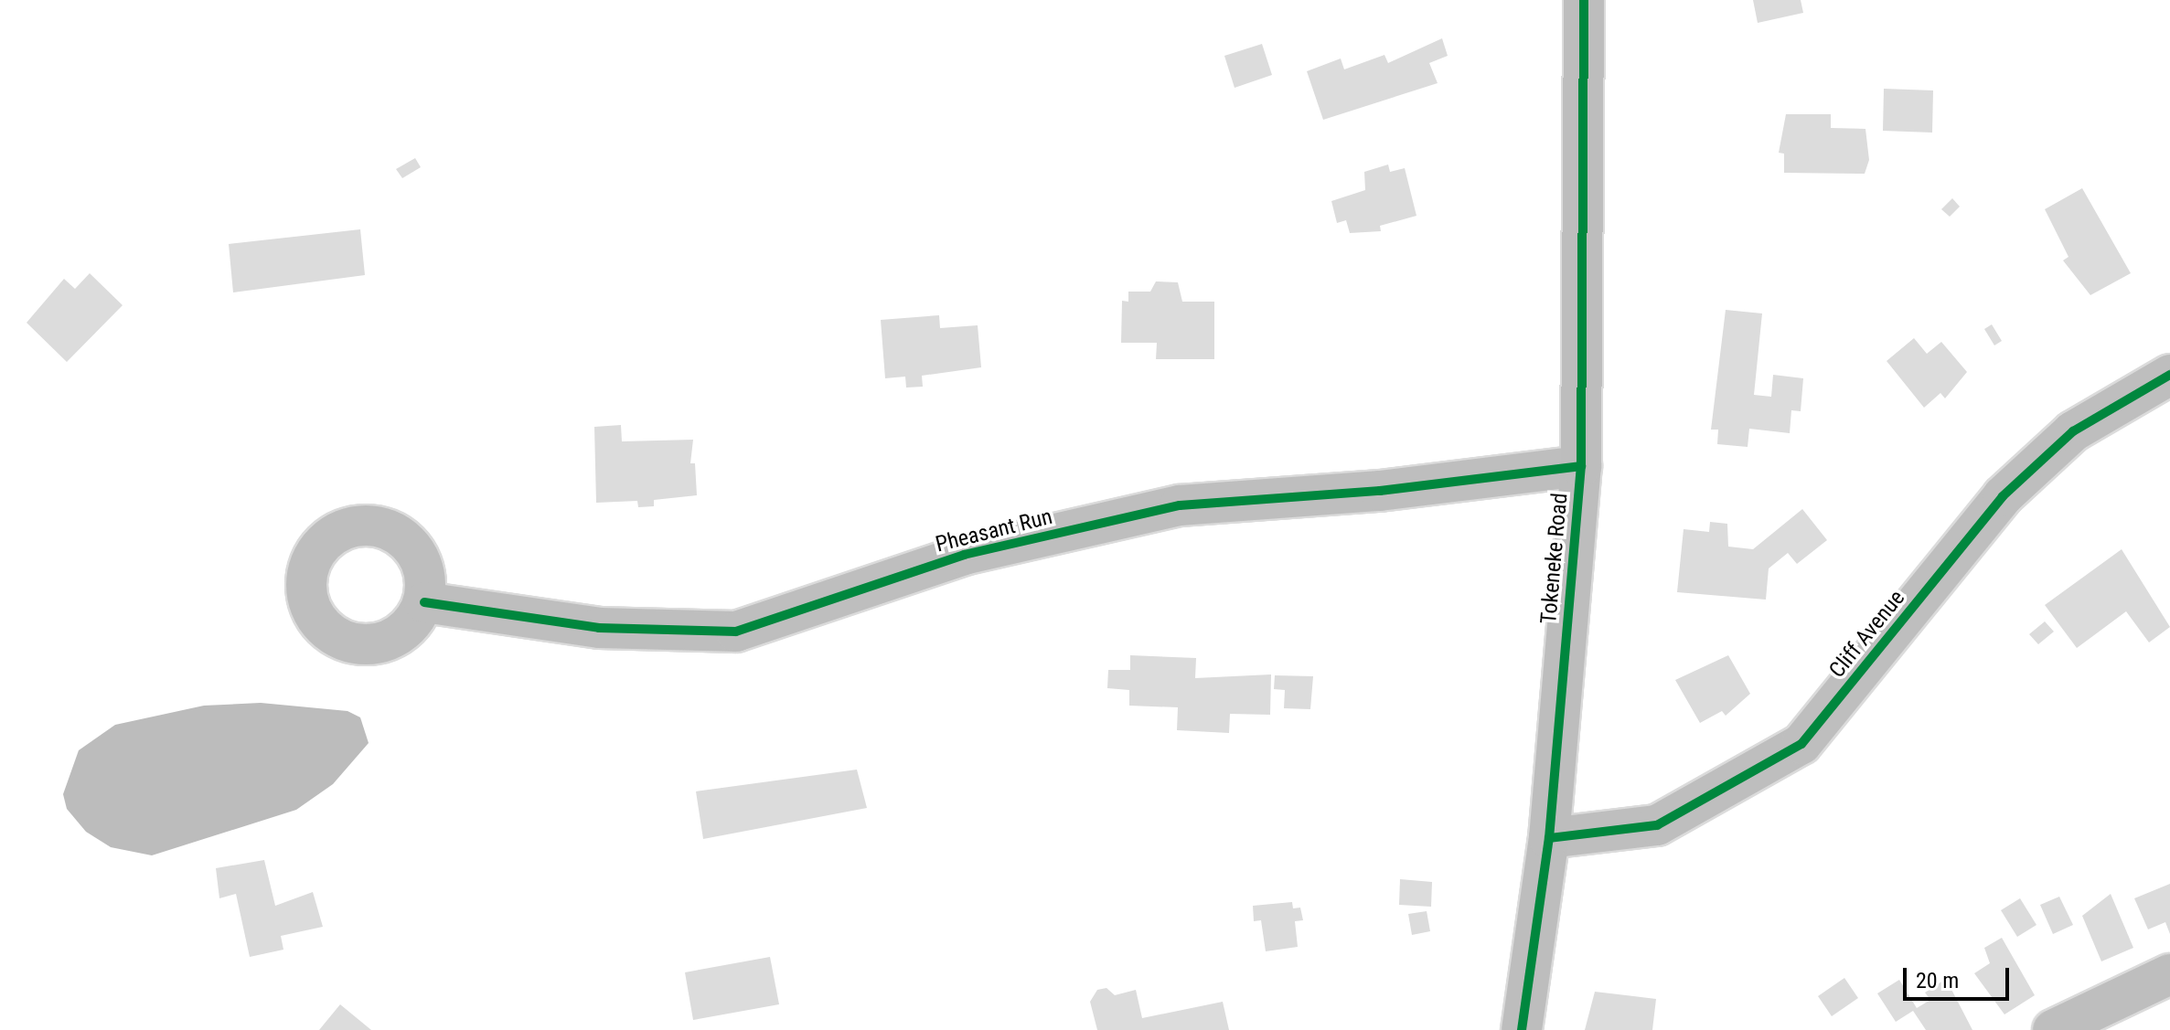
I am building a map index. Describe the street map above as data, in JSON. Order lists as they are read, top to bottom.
{
  "streets": {
    "main road": ["Tokeneke Road"],
    "street": ["Pheasant Run", "Cliff Avenue"]
  },
  "crossings": [
    ["Pheasant Run", "Tokeneke Road"],
    ["Tokeneke Road", "Cliff Avenue"]
  ],
  "scale_bar": "20 m"
}
